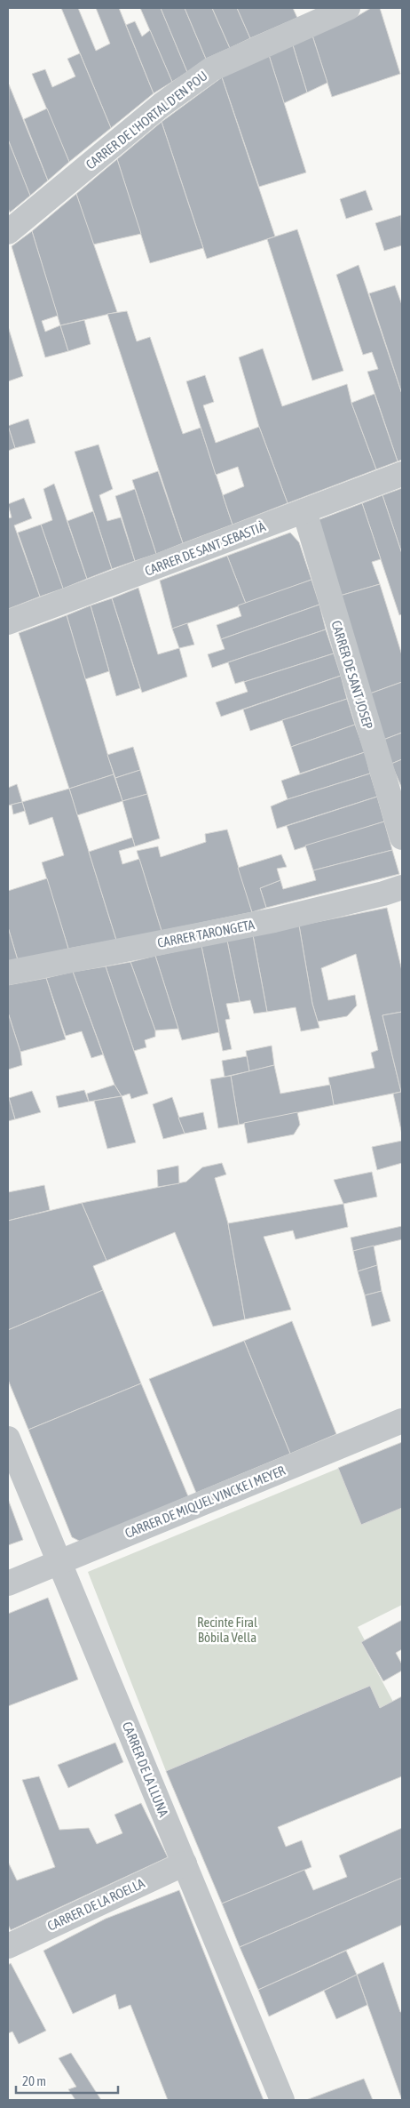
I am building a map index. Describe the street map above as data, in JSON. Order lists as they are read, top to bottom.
{
  "streets": {
    "street": [
      "CARRER DE L'HORTAL D'EN POU",
      "CARRER DE SANT SEBASTIÀ",
      "CARRER DE SANT JOSEP",
      "CARRER TARONGETA",
      "CARRER DE MIQUEL VINCKE I MEYER",
      "CARRER DE LA LLUNA",
      "CARRER DE LA ROELLA"
    ]
  },
  "crossings": [
    ["CARRER DE SANT SEBASTIÀ", "CARRER DE SANT JOSEP"],
    ["CARRER DE MIQUEL VINCKE I MEYER", "CARRER DE LA LLUNA"],
    ["CARRER DE LA LLUNA", "CARRER DE LA ROELLA"]
  ],
  "parks": ["Recinte Firal Bòbila Vella"],
  "scale_bar": "20 m"
}
